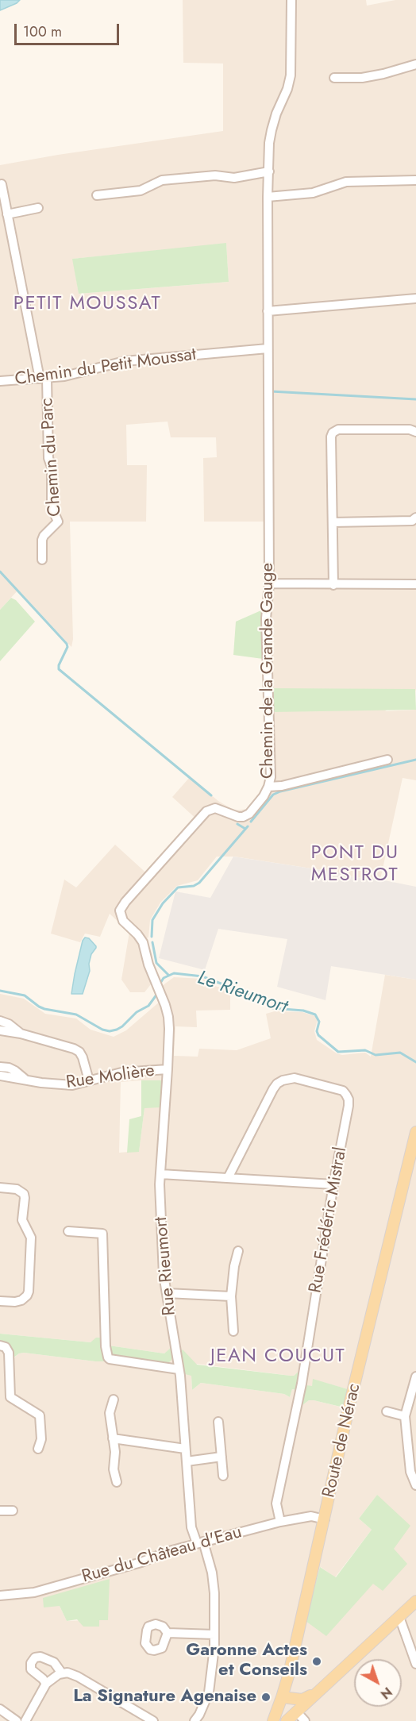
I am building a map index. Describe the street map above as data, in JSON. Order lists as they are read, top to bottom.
{
  "streets": {
    "main road": ["Route de Nérac"],
    "street": [
      "Chemin du Petit Moussat",
      "Chemin du Parc",
      "Chemin de la Grande Gauge",
      "Rue Molière",
      "Rue Frédéric Mistral",
      "Rue Rieumort",
      "Rue du Château d'Eau"
    ]
  },
  "crossings": [
    ["Chemin du Petit Moussat", "Chemin du Parc"],
    ["Chemin du Petit Moussat", "Chemin de la Grande Gauge"],
    ["Chemin de la Grande Gauge", "Rue Rieumort"],
    ["Rue Molière", "Rue Rieumort"],
    ["Rue Frédéric Mistral", "Rue du Château d'Eau"],
    ["Rue Rieumort", "Rue du Château d'Eau"],
    ["Route de Nérac", "Rue du Château d'Eau"]
  ],
  "districts": ["PETIT MOUSSAT", "PONT DU MESTROT", "JEAN COUCUT"],
  "water": ["Le Rieumort"],
  "places": ["Garonne Actes et Conseils", "La Signature Agenaise"],
  "scale_bar": "100 m",
  "north": "bottom right"
}
